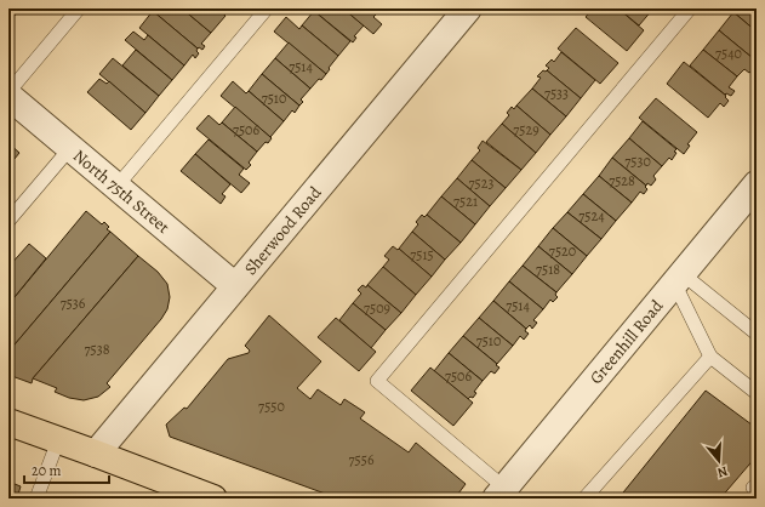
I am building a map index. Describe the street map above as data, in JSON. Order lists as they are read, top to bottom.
{
  "streets": {
    "street": ["North 75th Street", "Sherwood Road", "Greenhill Road"]
  },
  "crossings": [
    ["North 75th Street", "Sherwood Road"]
  ],
  "house_numbers": [
    "7540",
    "7514",
    "7533",
    "7510",
    "7506",
    "7529",
    "7530",
    "7528",
    "7523",
    "7521",
    "7524",
    "7520",
    "7515",
    "7518",
    "7536",
    "7514",
    "7509",
    "7510",
    "7538",
    "7506",
    "7550",
    "7556"
  ],
  "scale_bar": "20 m",
  "north": "bottom"
}
